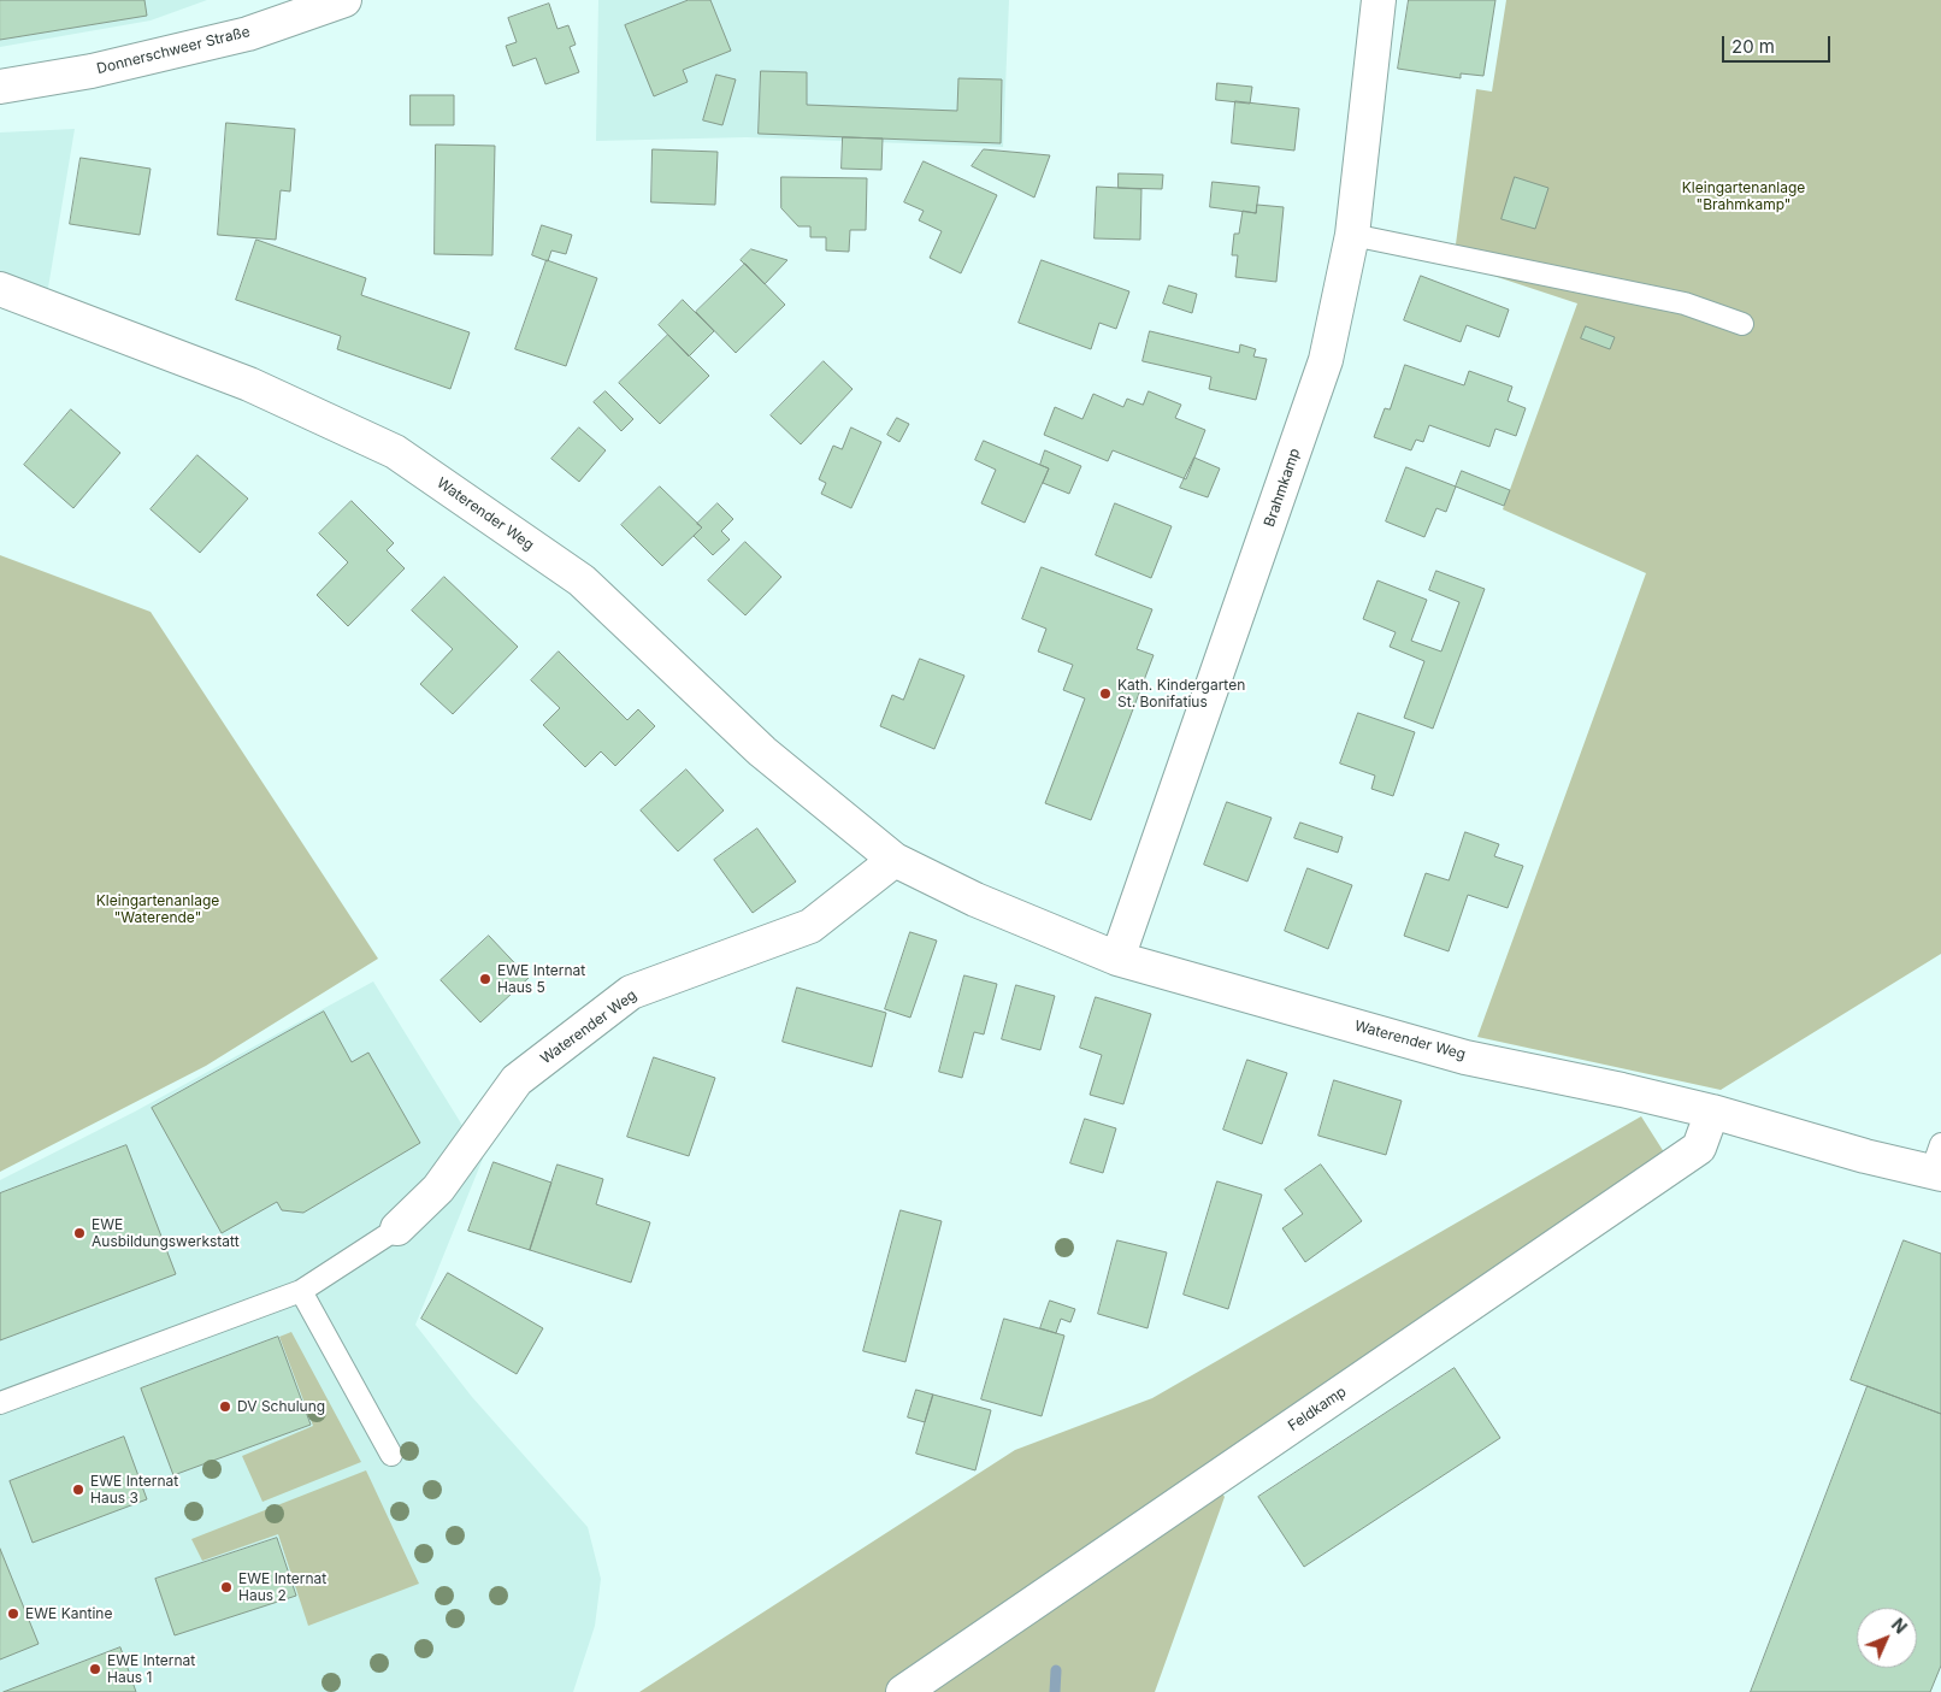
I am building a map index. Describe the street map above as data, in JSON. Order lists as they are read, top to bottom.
{
  "streets": {
    "street": [
      "Donnerschweer Straße",
      "Brahmkamp",
      "Waterender Weg",
      "Feldkamp"
    ]
  },
  "crossings": [
    ["Brahmkamp", "Waterender Weg"],
    ["Waterender Weg", "Feldkamp"]
  ],
  "parks": ["Kleingartenanlage \"Brahmkamp\"", "Kleingartenanlage \"Waterende\""],
  "places": [
    "Kath. Kindergarten St. Bonifatius",
    "EWE Internat Haus 5",
    "EWE Ausbildungswerkstatt",
    "DV Schulung",
    "EWE Internat Haus 3",
    "EWE Internat Haus 2",
    "EWE Kantine",
    "EWE Internat Haus 1"
  ],
  "scale_bar": "20 m",
  "north": "top right"
}
